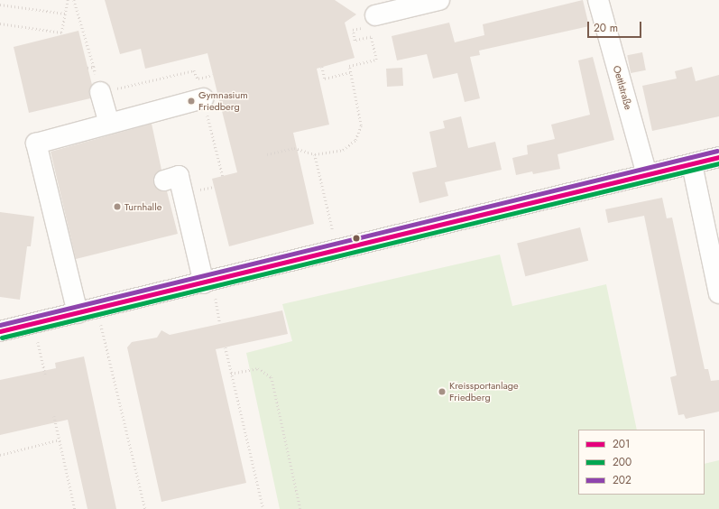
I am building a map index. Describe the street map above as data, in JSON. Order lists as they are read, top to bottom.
{
  "streets": {
    "street": ["Oettlstraße"]
  },
  "places": ["Gymnasium Friedberg", "Turnhalle", "Kreissportanlage Friedberg"],
  "lines": ["transit line 202", "transit line 201", "transit line 200"],
  "legend": ["201", "200", "202"],
  "scale_bar": "20 m"
}
